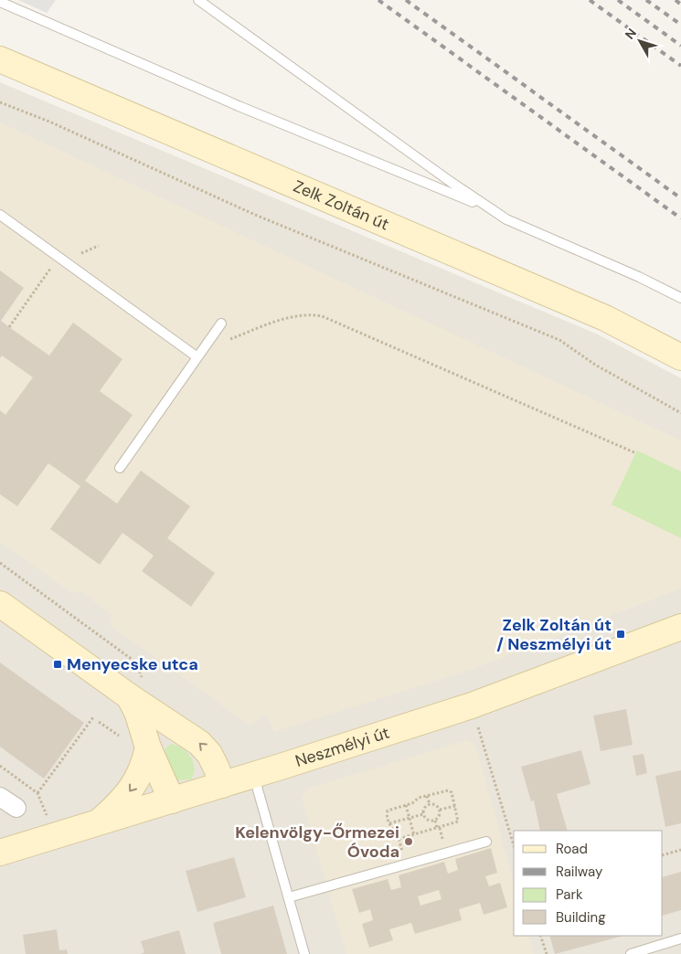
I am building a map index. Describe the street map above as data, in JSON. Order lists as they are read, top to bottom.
{
  "streets": {
    "street": ["Zelk Zoltán út", "Neszmélyi út"]
  },
  "places": {
    "transit": ["Zelk Zoltán út / Neszmélyi út", "Menyecske utca"],
    "other": ["Kelenvölgy-Őrmezei Óvoda"]
  },
  "legend": [
    "Road",
    "Railway",
    "Park",
    "Building"
  ],
  "north": "top left"
}
